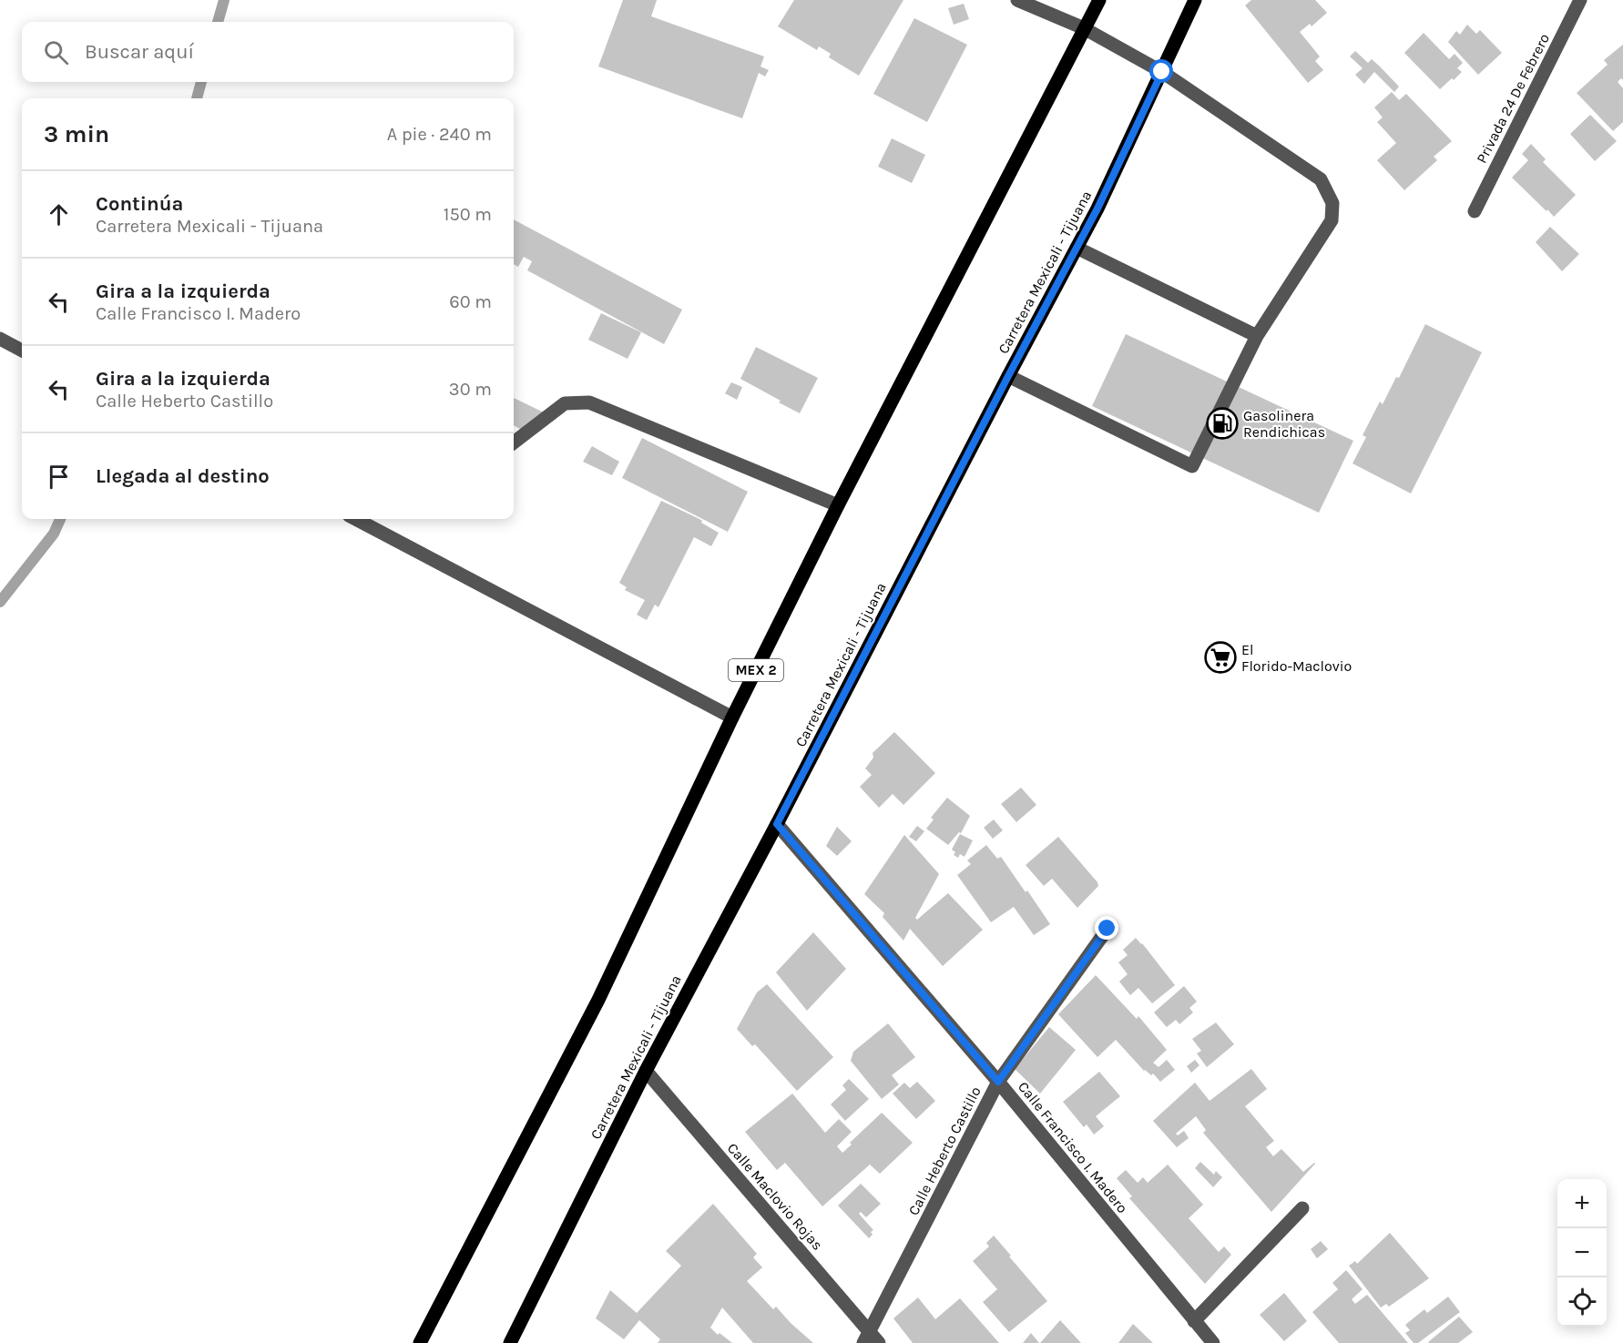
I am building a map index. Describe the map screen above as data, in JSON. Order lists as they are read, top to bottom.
{
  "streets": {
    "main road": ["Carretera Mexicali - Tijuana", "MEX 2"],
    "street": [
      "Privada 24 De Febrero",
      "Calle Francisco I. Madero",
      "Calle Heberto Castillo",
      "Calle Maclovio Rojas"
    ]
  },
  "crossings": [
    ["Carretera Mexicali - Tijuana", "Calle Francisco I. Madero"],
    ["Carretera Mexicali - Tijuana", "Calle Maclovio Rojas"],
    ["Calle Francisco I. Madero", "Calle Heberto Castillo"],
    ["Calle Heberto Castillo", "Calle Maclovio Rojas"]
  ],
  "places": {
    "fuel station": ["Gasolinera Rendichicas"],
    "supermarket": ["El Florido-Maclovio"]
  },
  "page": {
    "search": "Buscar aquí",
    "heading": ["3 min", "A pie · 240 m"],
    "list": [
      ["Continúa", "Carretera Mexicali - Tijuana", "150 m"],
      ["Gira a la izquierda", "Calle Francisco I. Madero", "60 m"],
      ["Gira a la izquierda", "Calle Heberto Castillo", "30 m"],
      "Llegada al destino"
    ],
    "map_buttons": ["+", "−"]
  }
}
